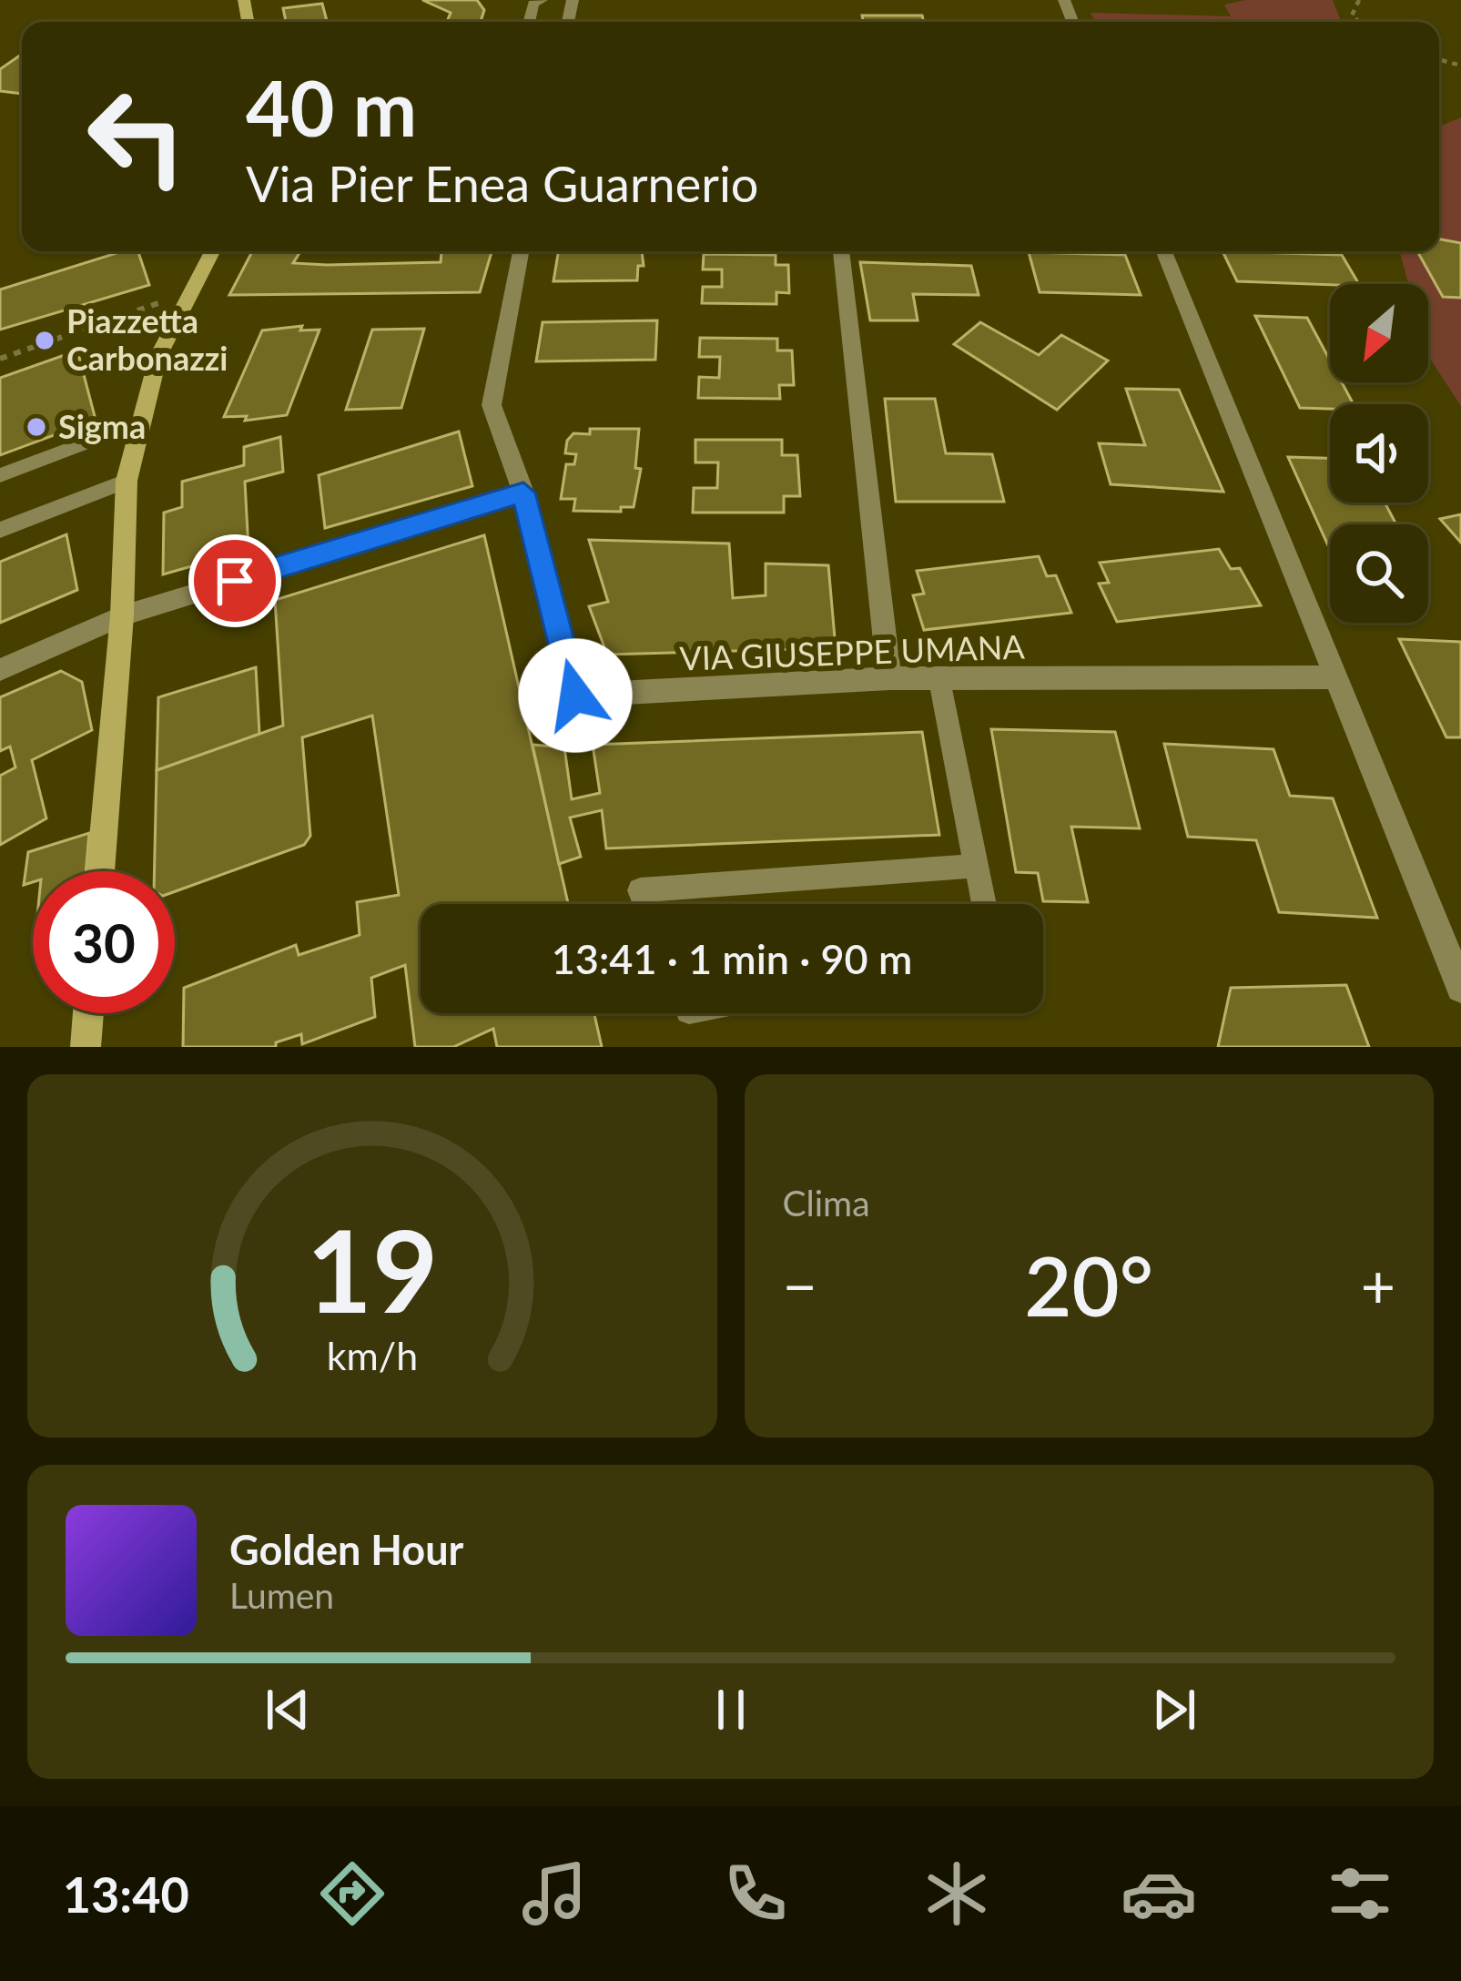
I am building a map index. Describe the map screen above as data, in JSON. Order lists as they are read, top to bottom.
{
  "streets": {
    "street": ["VIA GIUSEPPE UMANA"]
  },
  "places": ["Piazzetta Carbonazzi", "Sigma"],
  "north": "bottom left",
  "page": {
    "turn": ["40 m", "Via Pier Enea Guarnerio"],
    "limit": "30",
    "trip": "13:41 · 1 min · 90 m",
    "tile": "Clima",
    "heat": ["−", "20°", "+"],
    "song": ["Golden Hour", "Lumen"],
    "tabs": "13:40",
    "gauge": ["19", "km/h"]
  }
}
